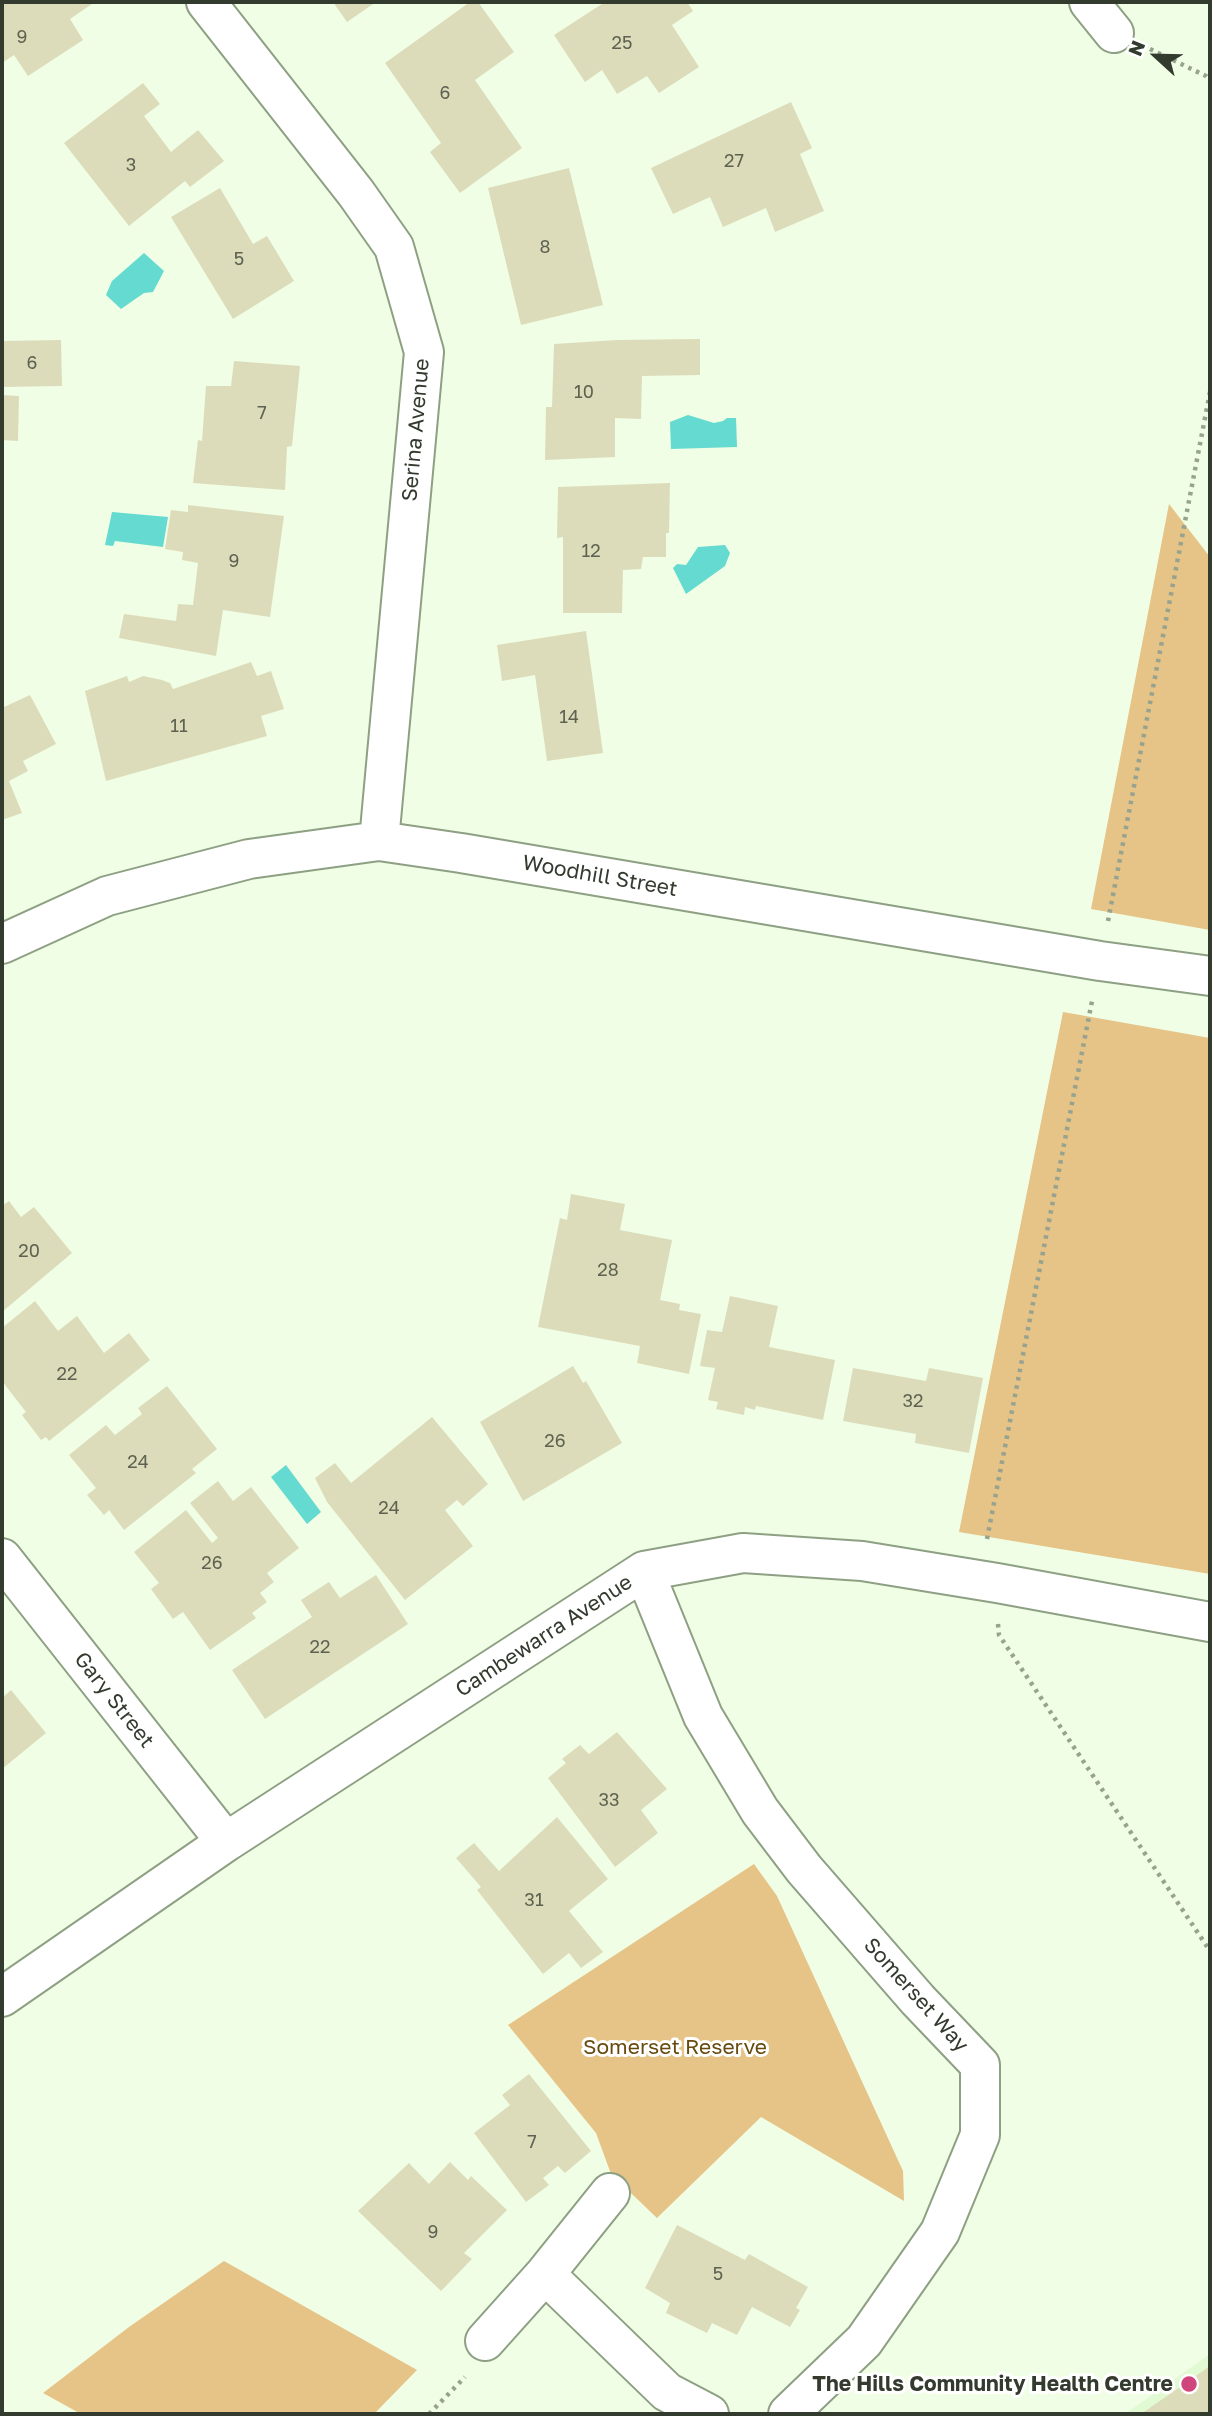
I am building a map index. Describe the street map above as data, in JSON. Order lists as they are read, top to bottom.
{
  "streets": {
    "street": [
      "Serina Avenue",
      "Woodhill Street",
      "Cambewarra Avenue",
      "Gary Street",
      "Somerset Way"
    ]
  },
  "crossings": [
    ["Serina Avenue", "Woodhill Street"],
    ["Cambewarra Avenue", "Gary Street"],
    ["Cambewarra Avenue", "Somerset Way"]
  ],
  "parks": ["Somerset Reserve"],
  "places": ["The Hills Community Health Centre"],
  "house_numbers": [
    "9",
    "25",
    "6",
    "27",
    "3",
    "8",
    "5",
    "6",
    "10",
    "7",
    "12",
    "9",
    "14",
    "11",
    "20",
    "28",
    "22",
    "32",
    "26",
    "24",
    "24",
    "26",
    "22",
    "33",
    "31",
    "7",
    "9",
    "5"
  ],
  "north": "left"
}
